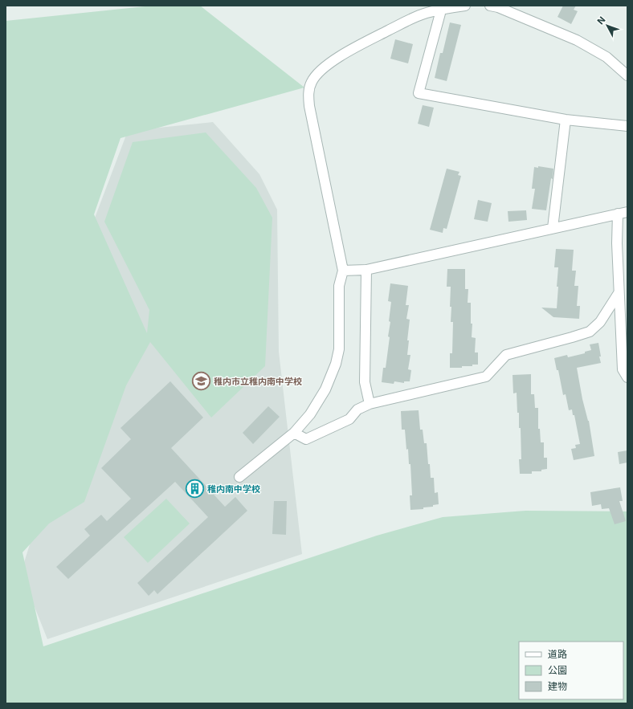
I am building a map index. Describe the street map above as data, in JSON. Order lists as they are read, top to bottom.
{
  "places": {
    "school or university": ["稚内市立稚内南中学校"],
    "building": ["稚内南中学校"]
  },
  "legend": ["道路", "公園", "建物"],
  "north": "top left"
}
